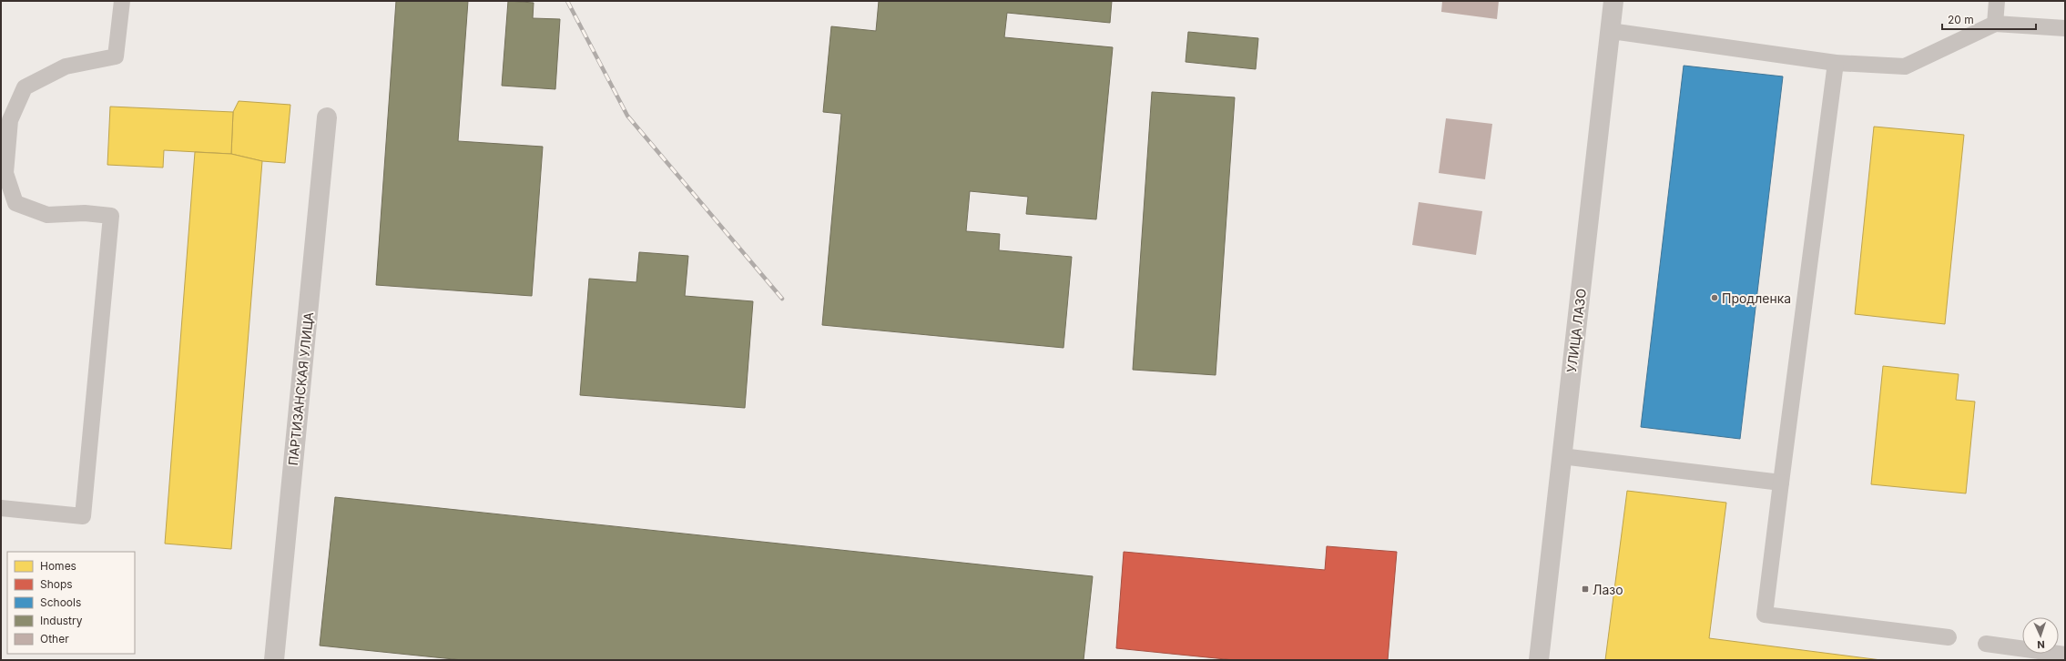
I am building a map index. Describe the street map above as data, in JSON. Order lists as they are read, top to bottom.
{
  "streets": {
    "street": ["УЛИЦА ЛАЗО", "ПАРТИЗАНСКАЯ УЛИЦА"]
  },
  "places": {
    "other": ["Продленка"],
    "transit": ["Лазо"]
  },
  "legend": [
    "Homes",
    "Shops",
    "Schools",
    "Industry",
    "Other"
  ],
  "scale_bar": "20 m",
  "north": "bottom"
}
